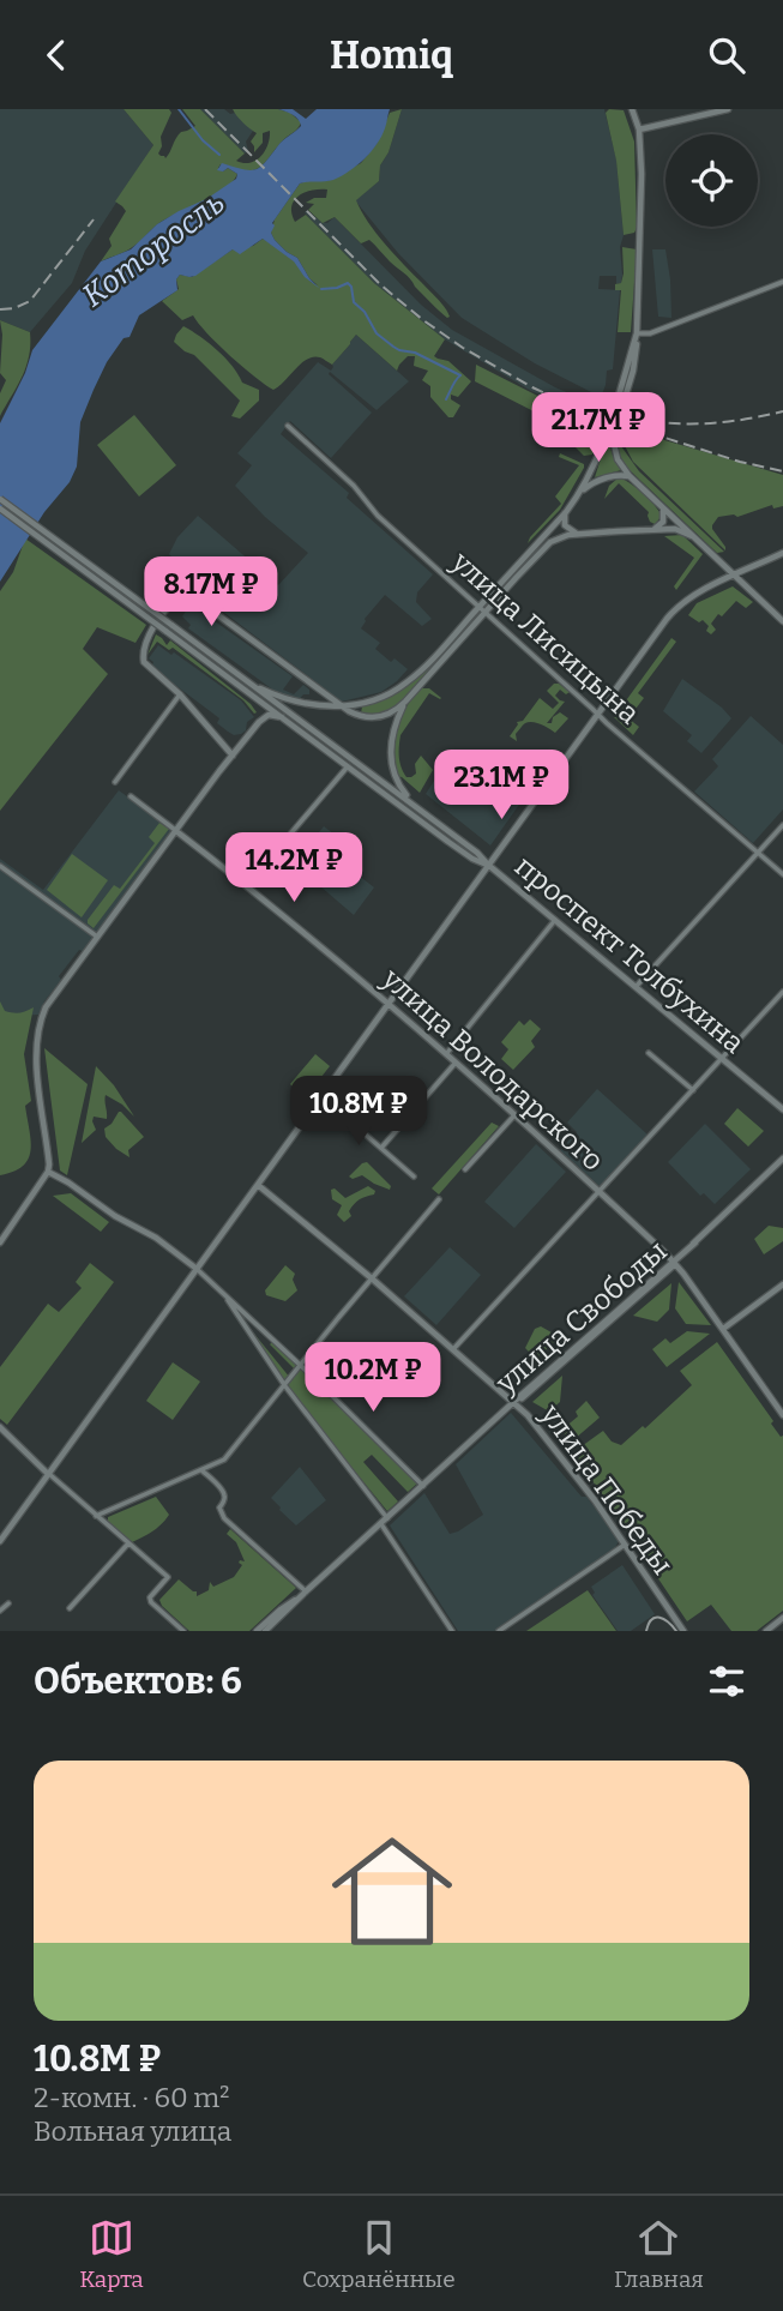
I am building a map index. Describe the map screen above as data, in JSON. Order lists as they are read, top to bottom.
{
  "streets": {
    "main road": [
      "проспект Толбухина",
      "улица Володарского",
      "улица Свободы",
      "улица Победы"
    ],
    "street": ["улица Лисицына"]
  },
  "crossings": [
    ["улица Володарского", "улица Свободы"],
    ["улица Свободы", "улица Победы"]
  ],
  "water": ["Которосль"],
  "page": {
    "header": "Homiq",
    "price": [
      "21.7M ₽",
      "8.17M ₽",
      "23.1M ₽",
      "14.2M ₽",
      "10.8M ₽",
      "10.2M ₽"
    ],
    "heading": "Объектов: 6",
    "list": [
      {
        "name": "10.8M ₽",
        "note": "2-комн. · 60 m² · Вольная улица"
      }
    ],
    "tabs": ["Карта", "Сохранённые", "Главная"]
  }
}
